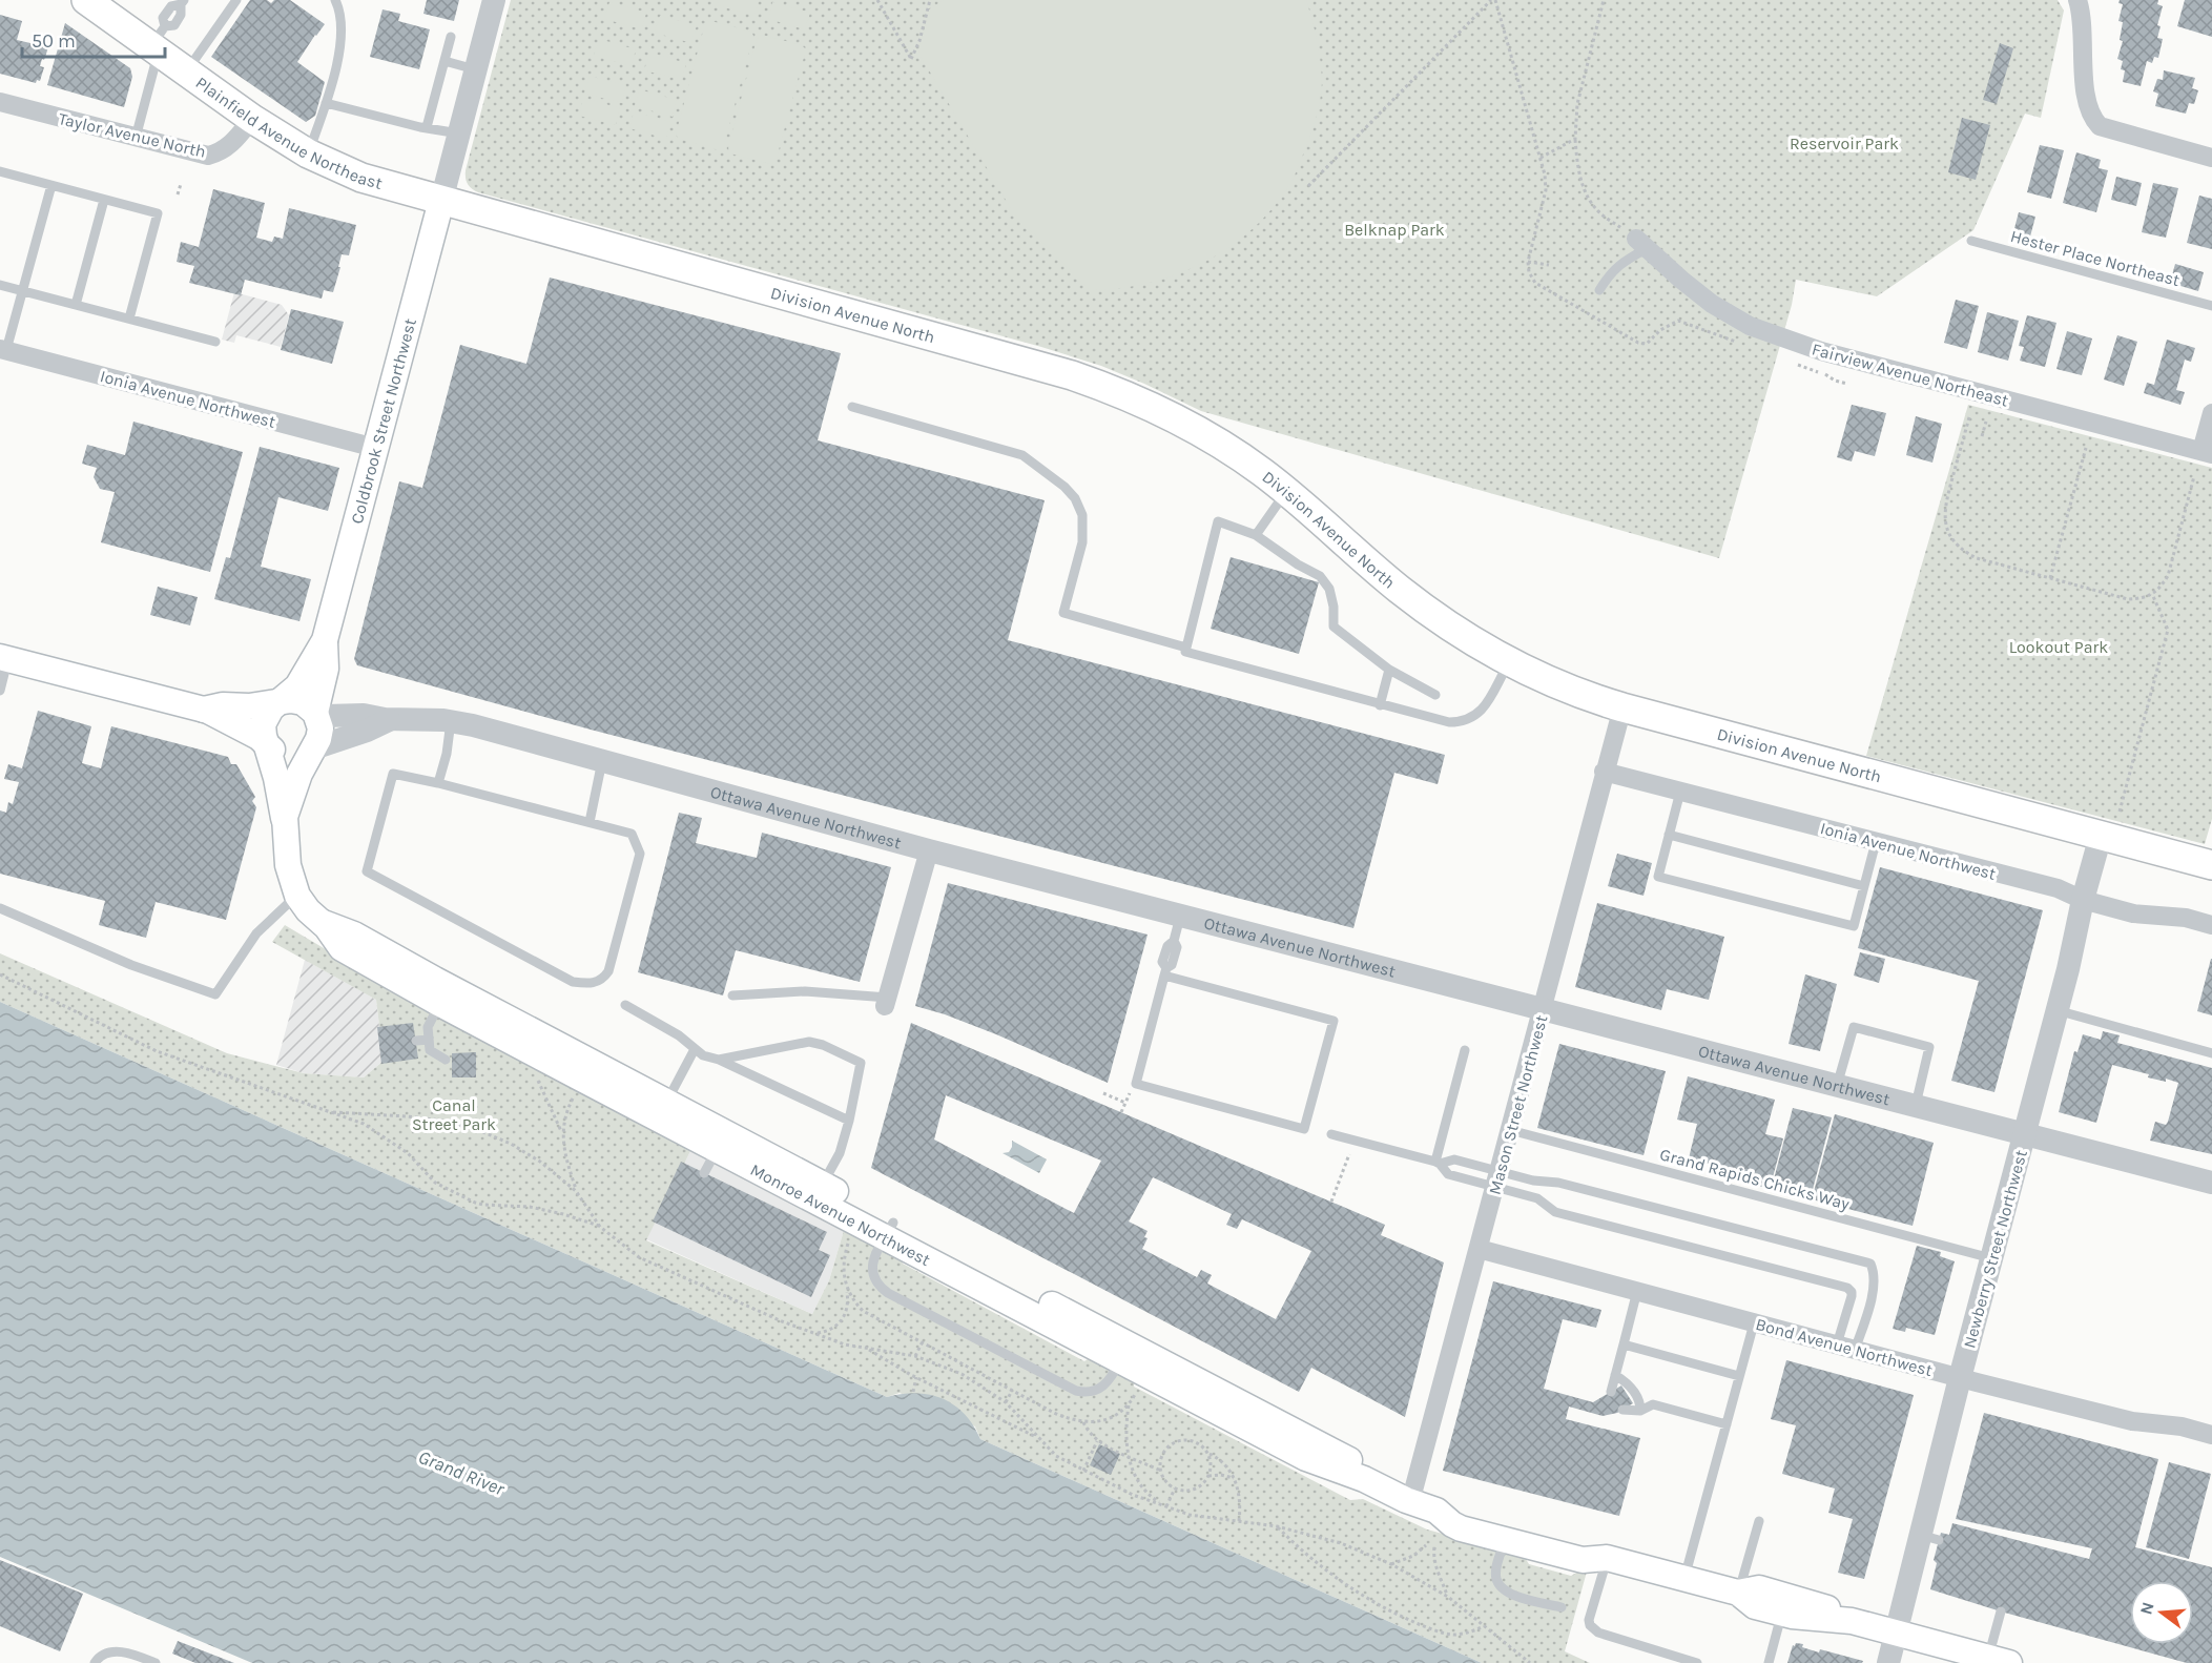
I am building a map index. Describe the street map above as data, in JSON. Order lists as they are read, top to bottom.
{
  "streets": {
    "main road": [
      "Plainfield Avenue Northeast",
      "Division Avenue North",
      "Coldbrook Street Northwest",
      "Ottawa Avenue Northwest",
      "Monroe Avenue Northwest"
    ],
    "street": [
      "Taylor Avenue North",
      "Fairview Avenue Northeast",
      "Ionia Avenue Northwest",
      "Mason Street Northwest",
      "Newberry Street Northwest",
      "Bond Avenue Northwest"
    ],
    "lane": ["Hester Place Northeast", "Grand Rapids Chicks Way"]
  },
  "crossings": [
    ["Plainfield Avenue Northeast", "Taylor Avenue North"],
    ["Plainfield Avenue Northeast", "Division Avenue North"],
    ["Plainfield Avenue Northeast", "Coldbrook Street Northwest"],
    ["Division Avenue North", "Coldbrook Street Northwest"],
    ["Division Avenue North", "Mason Street Northwest"],
    ["Division Avenue North", "Newberry Street Northwest"],
    ["Ionia Avenue Northwest", "Coldbrook Street Northwest"],
    ["Ionia Avenue Northwest", "Mason Street Northwest"],
    ["Ionia Avenue Northwest", "Newberry Street Northwest"],
    ["Coldbrook Street Northwest", "Ottawa Avenue Northwest"],
    ["Coldbrook Street Northwest", "Monroe Avenue Northwest"],
    ["Ottawa Avenue Northwest", "Mason Street Northwest"],
    ["Ottawa Avenue Northwest", "Monroe Avenue Northwest"],
    ["Ottawa Avenue Northwest", "Newberry Street Northwest"],
    ["Mason Street Northwest", "Grand Rapids Chicks Way"],
    ["Mason Street Northwest", "Monroe Avenue Northwest"],
    ["Mason Street Northwest", "Bond Avenue Northwest"],
    ["Grand Rapids Chicks Way", "Newberry Street Northwest"],
    ["Monroe Avenue Northwest", "Newberry Street Northwest"],
    ["Newberry Street Northwest", "Bond Avenue Northwest"]
  ],
  "water": ["Grand River"],
  "parks": [
    "Reservoir Park",
    "Belknap Park",
    "Lookout Park",
    "Canal Street Park"
  ],
  "scale_bar": "50 m",
  "north": "left"
}
